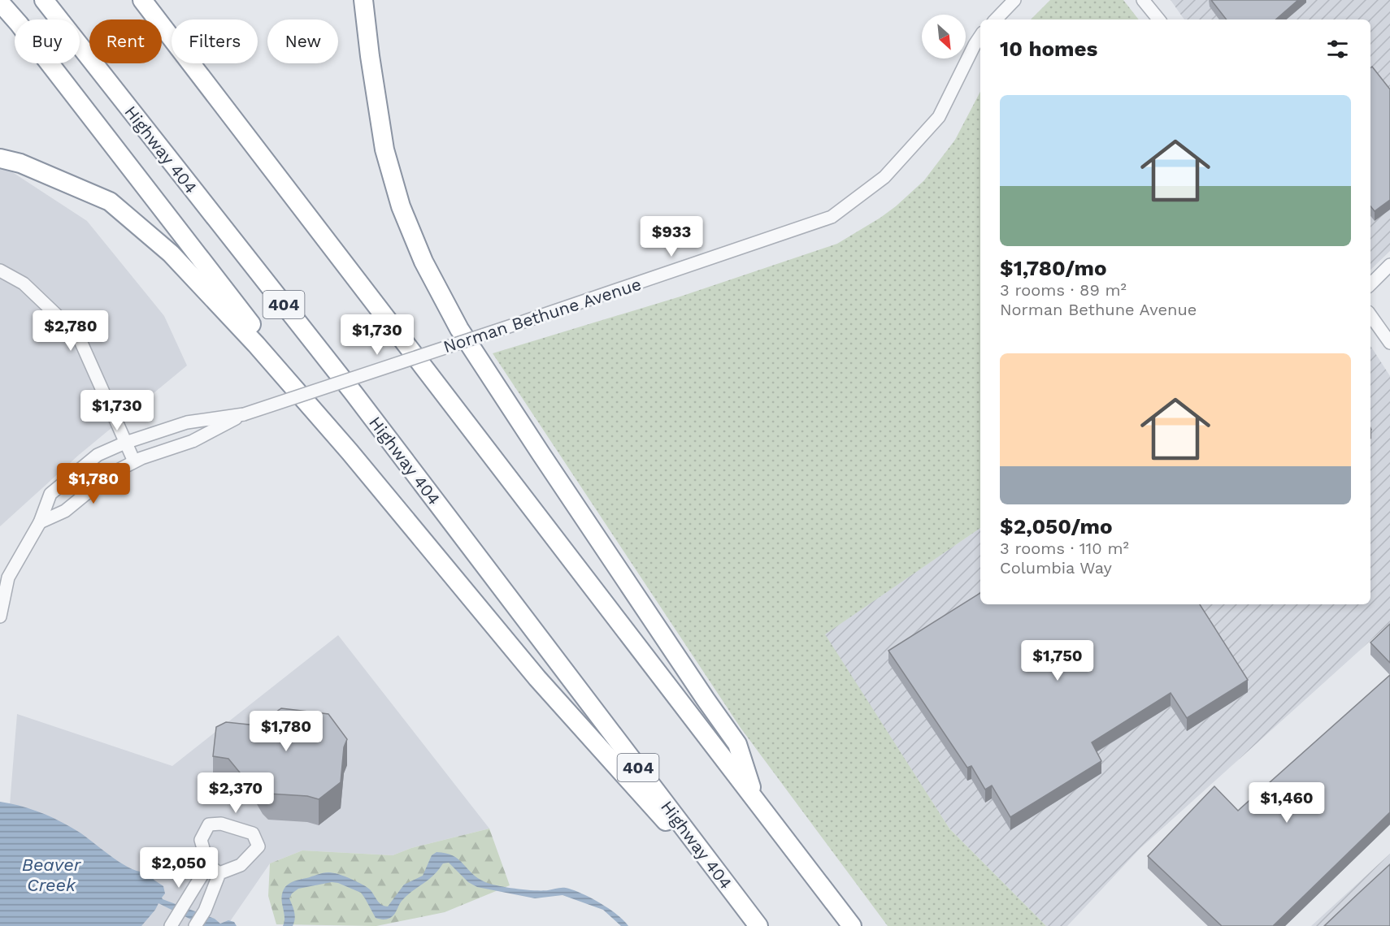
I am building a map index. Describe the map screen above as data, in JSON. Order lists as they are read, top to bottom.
{
  "streets": {
    "highway": ["Highway 404", "404"],
    "street": ["Norman Bethune Avenue"]
  },
  "water": ["Beaver Creek"],
  "north": "bottom right",
  "page": {
    "chip": [
      "Buy",
      "Rent",
      "Filters",
      "New"
    ],
    "heading": "10 homes",
    "list": [
      {
        "name": "$1,780/mo",
        "note": "3 rooms · 89 m² · Norman Bethune Avenue"
      },
      {
        "name": "$2,050/mo",
        "note": "3 rooms · 110 m² · Columbia Way"
      }
    ],
    "price": [
      "$933",
      "$2,780",
      "$1,730",
      "$1,730",
      "$1,780",
      "$1,750",
      "$1,780",
      "$2,370",
      "$1,460",
      "$2,050"
    ]
  }
}
